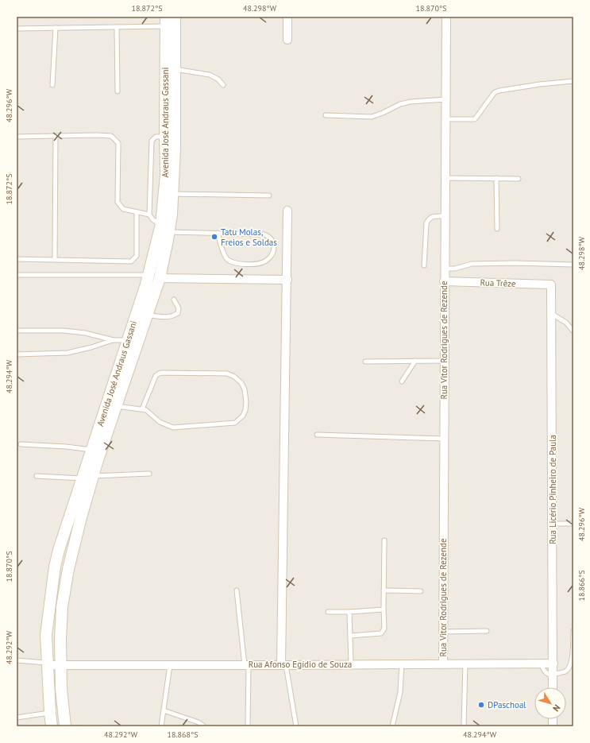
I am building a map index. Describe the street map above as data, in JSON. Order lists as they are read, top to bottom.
{
  "streets": {
    "main road": ["Avenida José Andraus Gassani"],
    "street": [
      "Rua Trêze",
      "Rua Vitor Rodrigues de Rezende",
      "Rua Licério Pinheiro de Paula",
      "Rua Afonso Egídio de Souza"
    ]
  },
  "crossings": [
    ["Avenida José Andraus Gassani", "Rua Afonso Egídio de Souza"],
    ["Rua Trêze", "Rua Vitor Rodrigues de Rezende"],
    ["Rua Trêze", "Rua Licério Pinheiro de Paula"],
    ["Rua Vitor Rodrigues de Rezende", "Rua Afonso Egídio de Souza"],
    ["Rua Licério Pinheiro de Paula", "Rua Afonso Egídio de Souza"]
  ],
  "places": ["Tatu Molas, Freios e Soldas", "DPaschoal"],
  "north": "bottom right",
  "coordinates": [
    "18.872°S",
    "48.298°W",
    "18.870°S",
    "48.296°W",
    "48.294°W",
    "18.866°S",
    "48.292°W",
    "18.868°S"
  ]
}
